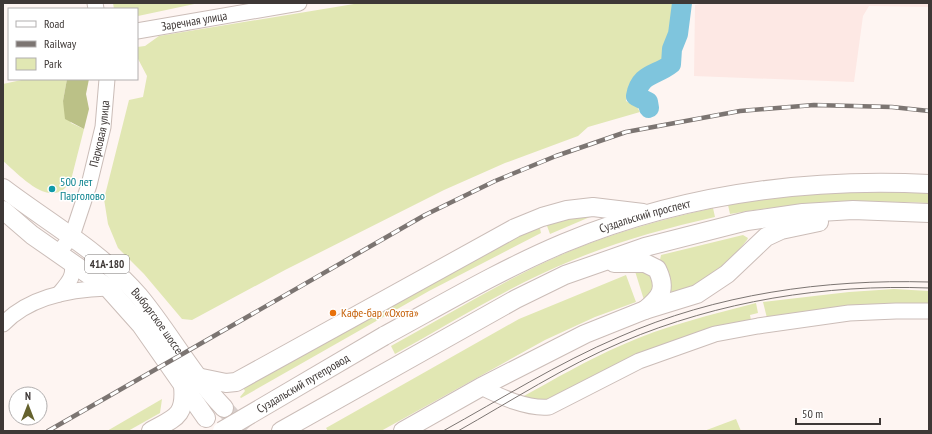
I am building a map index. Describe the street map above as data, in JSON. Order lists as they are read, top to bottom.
{
  "streets": {
    "main road": [
      "Суздальский проспект",
      "41А-180",
      "Выборгское шоссе",
      "Суздальский путепровод"
    ],
    "street": ["Заречная улица", "Парковая улица"]
  },
  "crossings": [
    ["Парковая улица", "Выборгское шоссе"],
    ["Суздальский проспект", "Суздальский путепровод"]
  ],
  "places": ["500 лет Парголово", "Кафе-бар «Охота»"],
  "legend": ["Road", "Railway", "Park"],
  "scale_bar": "50 m",
  "north": "top"
}
